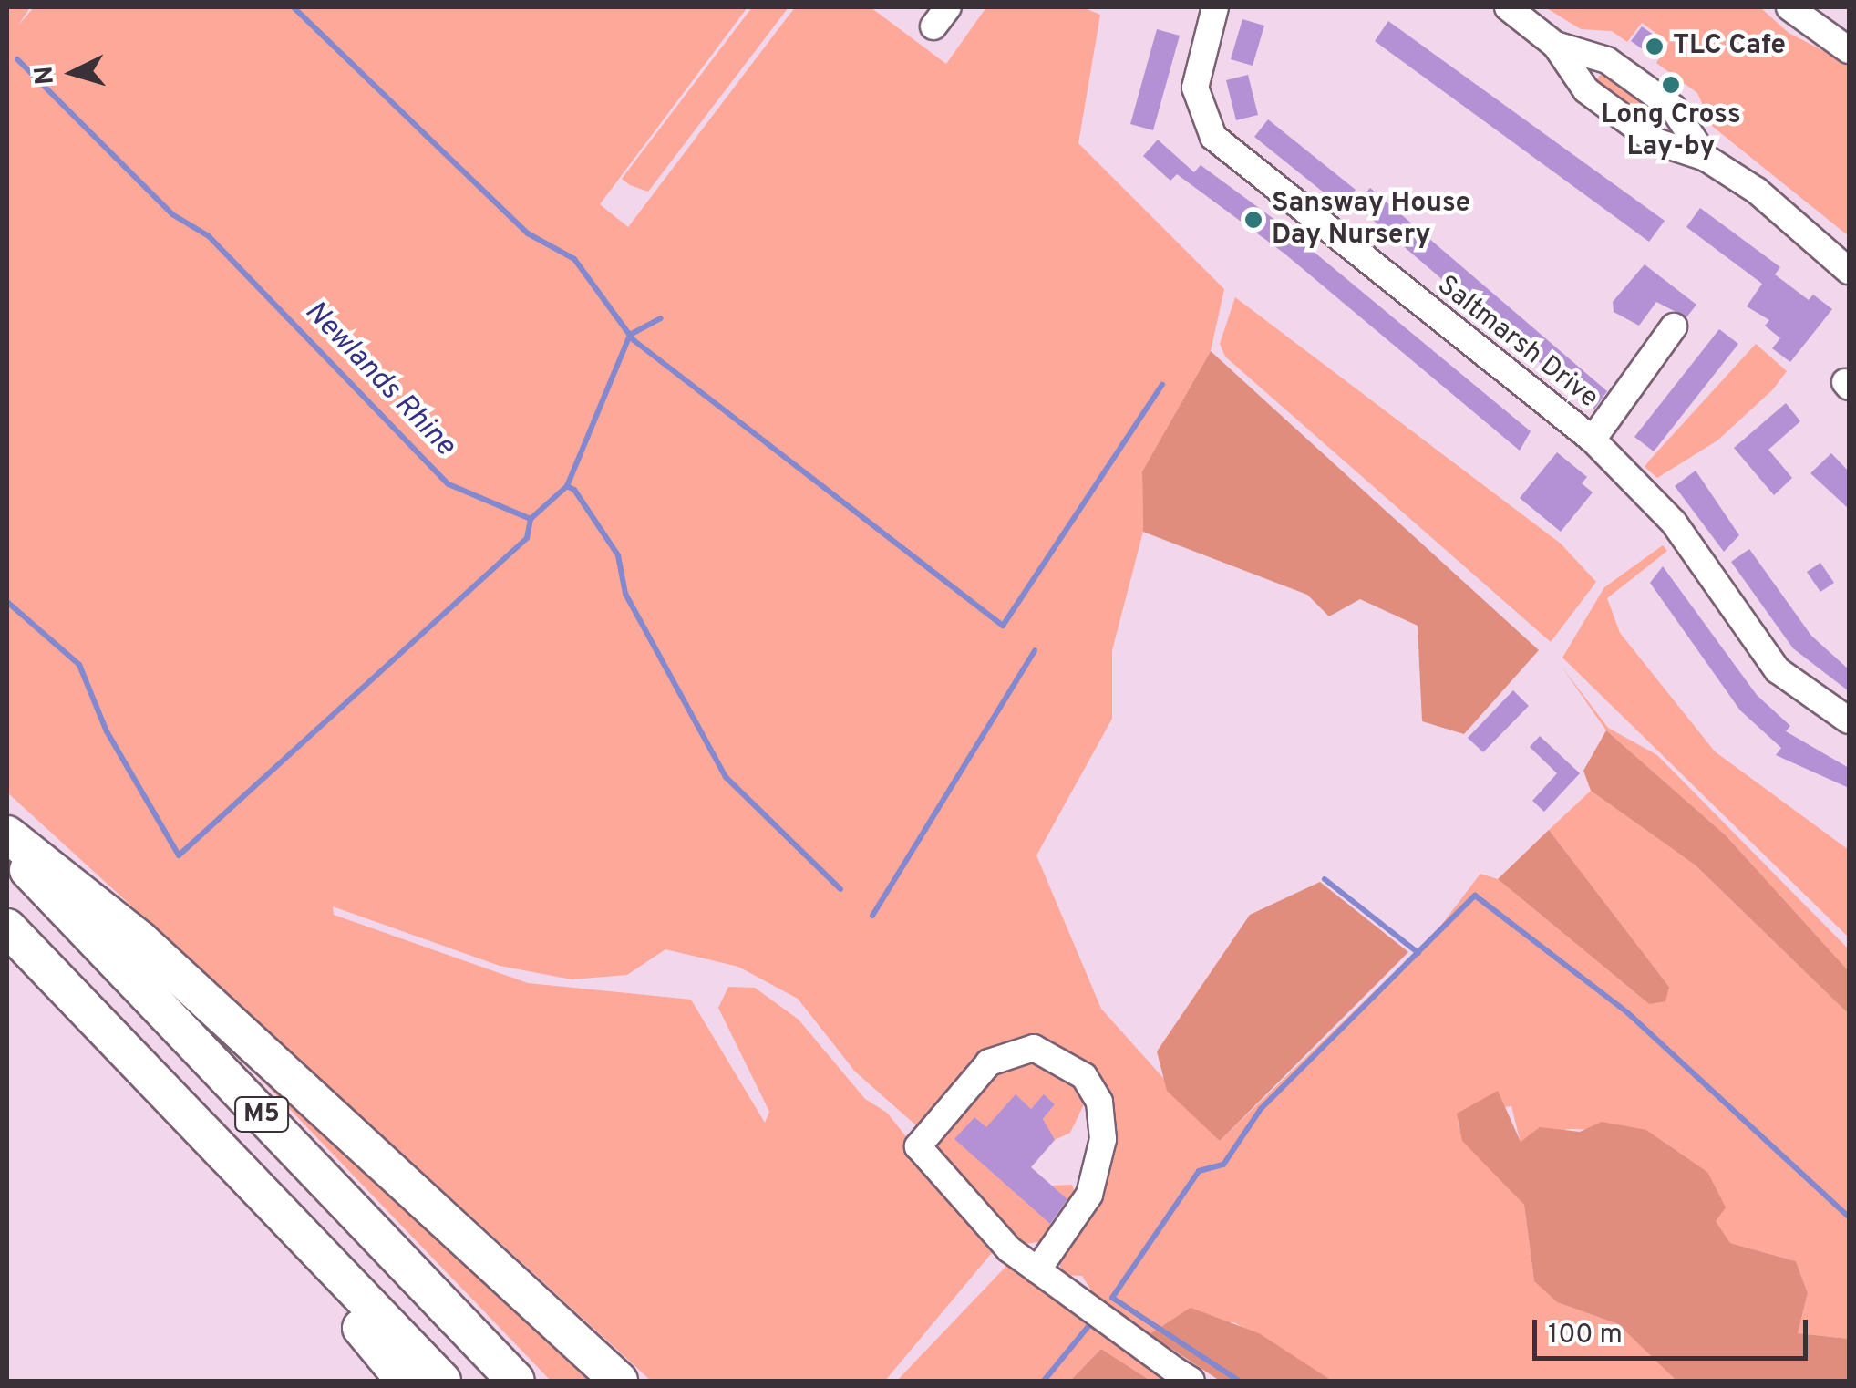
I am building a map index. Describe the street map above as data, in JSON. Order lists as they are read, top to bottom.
{
  "streets": {
    "highway": ["M5"],
    "street": ["Saltmarsh Drive"]
  },
  "water": ["Newlands Rhine"],
  "places": ["TLC Cafe", "Long Cross Lay-by", "Sansway House Day Nursery"],
  "scale_bar": "100 m",
  "north": "left"
}
